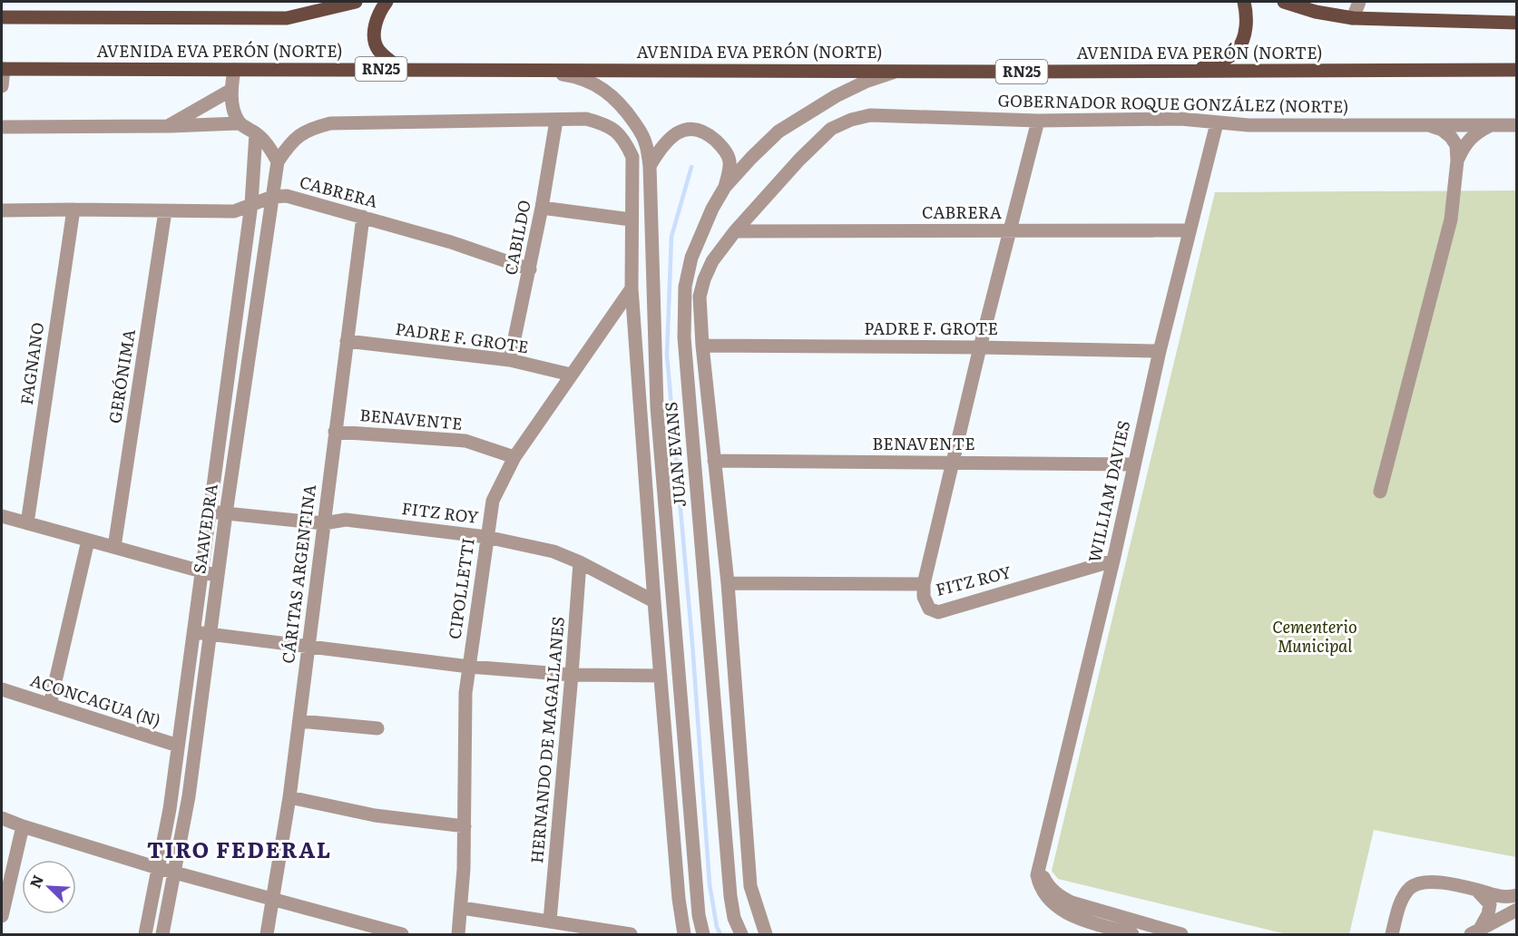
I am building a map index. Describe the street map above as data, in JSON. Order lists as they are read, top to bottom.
{
  "streets": {
    "main road": ["AVENIDA EVA PERÓN (NORTE)", "RN25"],
    "street": [
      "GOBERNADOR ROQUE GONZÁLEZ (NORTE)",
      "CABRERA",
      "CABILDO",
      "PADRE F. GROTE",
      "FAGNANO",
      "GERÓNIMA",
      "BENAVENTE",
      "JUAN EVANS",
      "WILLIAM DAVIES",
      "FITZ ROY",
      "SAAVEDRA",
      "CÁRITAS ARGENTINA",
      "CIPOLLETTI",
      "ACONCAGUA (N)",
      "HERNANDO DE MAGALLANES"
    ]
  },
  "crossings": [
    ["AVENIDA EVA PERÓN (NORTE)", "JUAN EVANS"],
    ["GOBERNADOR ROQUE GONZÁLEZ (NORTE)", "CABRERA"],
    ["GOBERNADOR ROQUE GONZÁLEZ (NORTE)", "WILLIAM DAVIES"],
    ["CABRERA", "CABILDO"],
    ["CABRERA", "FAGNANO"],
    ["CABRERA", "GERÓNIMA"],
    ["CABRERA", "WILLIAM DAVIES"],
    ["CABRERA", "SAAVEDRA"],
    ["CABRERA", "CÁRITAS ARGENTINA"],
    ["CABILDO", "PADRE F. GROTE"],
    ["CABILDO", "JUAN EVANS"],
    ["PADRE F. GROTE", "WILLIAM DAVIES"],
    ["PADRE F. GROTE", "CÁRITAS ARGENTINA"],
    ["PADRE F. GROTE", "CIPOLLETTI"],
    ["BENAVENTE", "WILLIAM DAVIES"],
    ["BENAVENTE", "CÁRITAS ARGENTINA"],
    ["BENAVENTE", "CIPOLLETTI"],
    ["JUAN EVANS", "FITZ ROY"],
    ["JUAN EVANS", "CIPOLLETTI"],
    ["WILLIAM DAVIES", "FITZ ROY"],
    ["FITZ ROY", "SAAVEDRA"],
    ["FITZ ROY", "CÁRITAS ARGENTINA"],
    ["FITZ ROY", "CIPOLLETTI"],
    ["FITZ ROY", "HERNANDO DE MAGALLANES"],
    ["SAAVEDRA", "ACONCAGUA (N)"]
  ],
  "districts": ["TIRO FEDERAL"],
  "parks": ["Cementerio Municipal"],
  "north": "top left"
}
